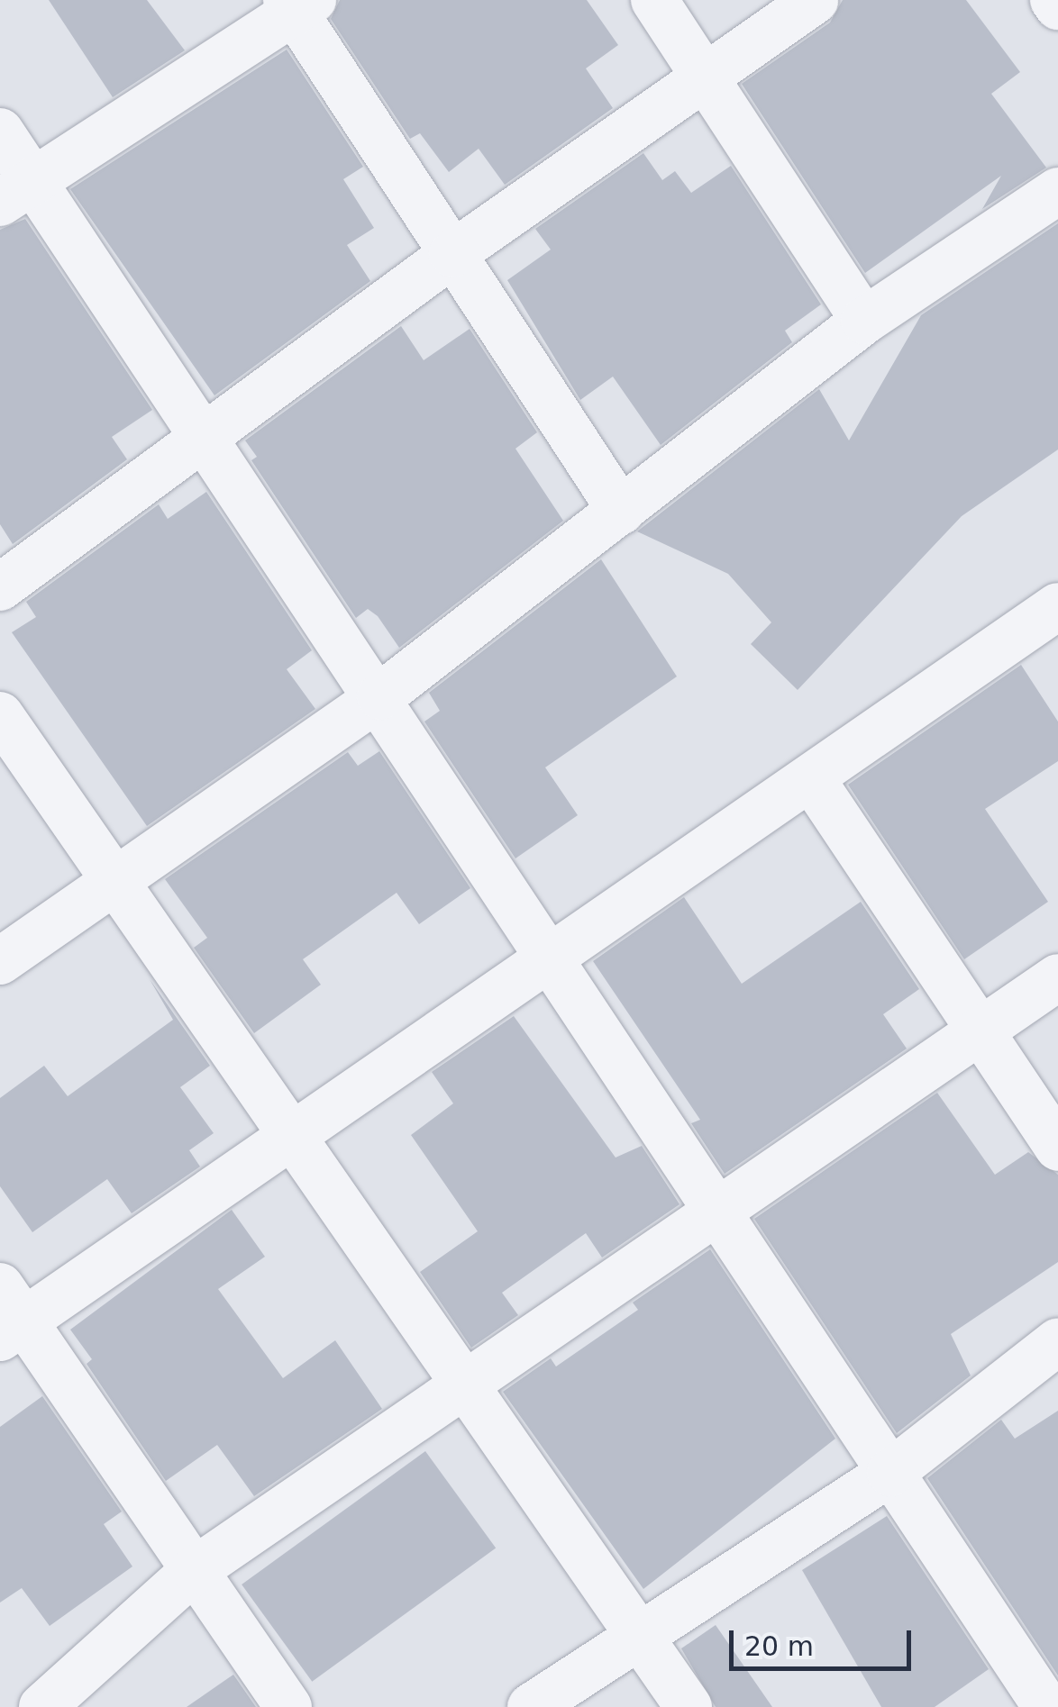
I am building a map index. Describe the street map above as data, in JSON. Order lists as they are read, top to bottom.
{
  "scale_bar": "20 m"
}
